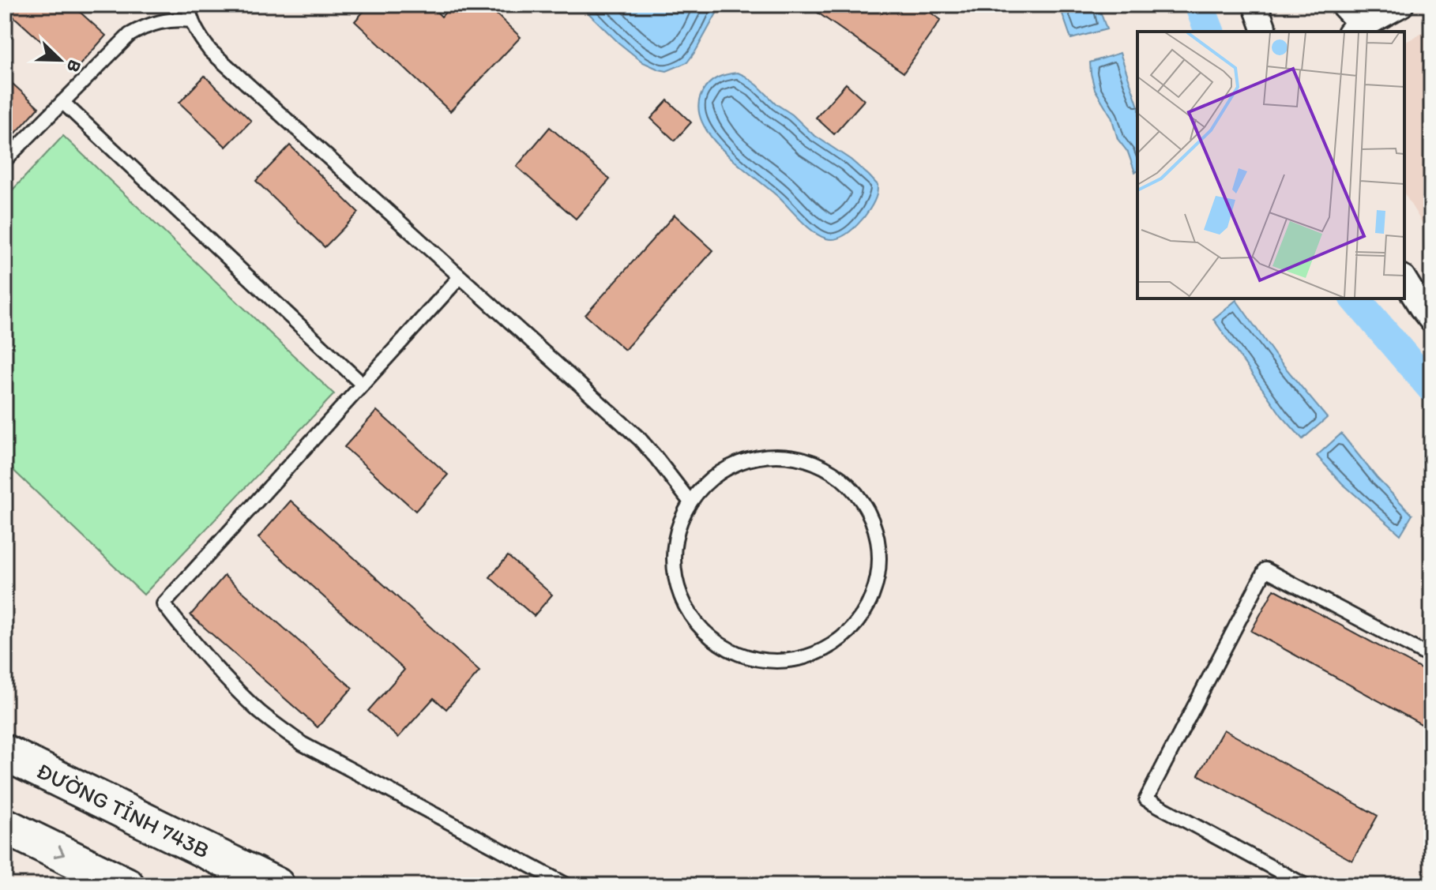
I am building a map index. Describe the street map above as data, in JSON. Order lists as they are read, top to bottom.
{
  "streets": {
    "main road": ["ĐƯỜNG TỈNH 743B"]
  },
  "north": "bottom right"
}
